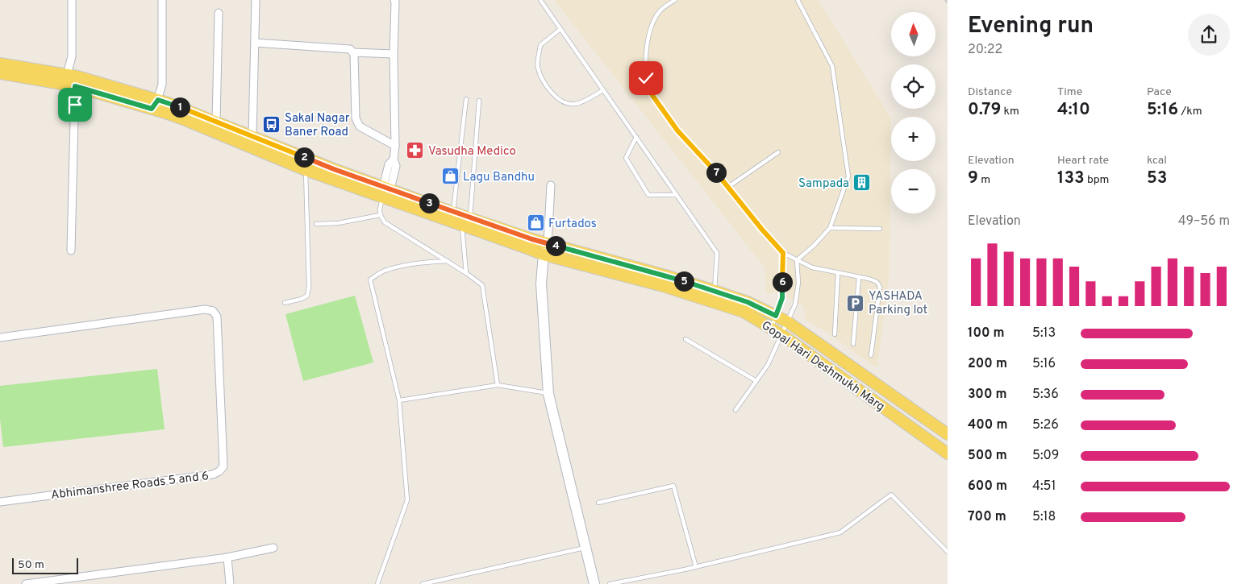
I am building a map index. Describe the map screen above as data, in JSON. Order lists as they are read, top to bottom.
{
  "streets": {
    "main road": ["Gopal Hari Deshmukh Marg"],
    "street": ["Abhimanshree Roads 5 and 6"]
  },
  "places": {
    "bus stop": ["Sakal Nagar Baner Road"],
    "pharmacy": ["Vasudha Medico"],
    "shop": ["Lagu Bandhu", "Furtados"],
    "building": ["Sampada"],
    "parking": ["YASHADA Parking lot"]
  },
  "scale_bar": "50 m",
  "north": "top",
  "page": {
    "heading": ["Evening run", "20:22"],
    "map_buttons": ["+", "−"],
    "stats": [
      ["Distance", "0.79 km"],
      ["Time", "4:10"],
      ["Pace", "5:16 /km"],
      ["Elevation", "9 m"],
      ["Heart rate", "133 bpm"],
      ["kcal", "53"]
    ],
    "pins": [
      "1",
      "2",
      "7",
      "3",
      "4",
      "5",
      "6"
    ],
    "chart": ["Elevation", "49–56 m"],
    "list": [
      {
        "name": "100 m",
        "note": "5:13"
      },
      {
        "name": "200 m",
        "note": "5:16"
      },
      {
        "name": "300 m",
        "note": "5:36"
      },
      {
        "name": "400 m",
        "note": "5:26"
      },
      {
        "name": "500 m",
        "note": "5:09"
      },
      {
        "name": "600 m",
        "note": "4:51"
      },
      {
        "name": "700 m",
        "note": "5:18"
      }
    ],
    "scale": "50 m"
  }
}
